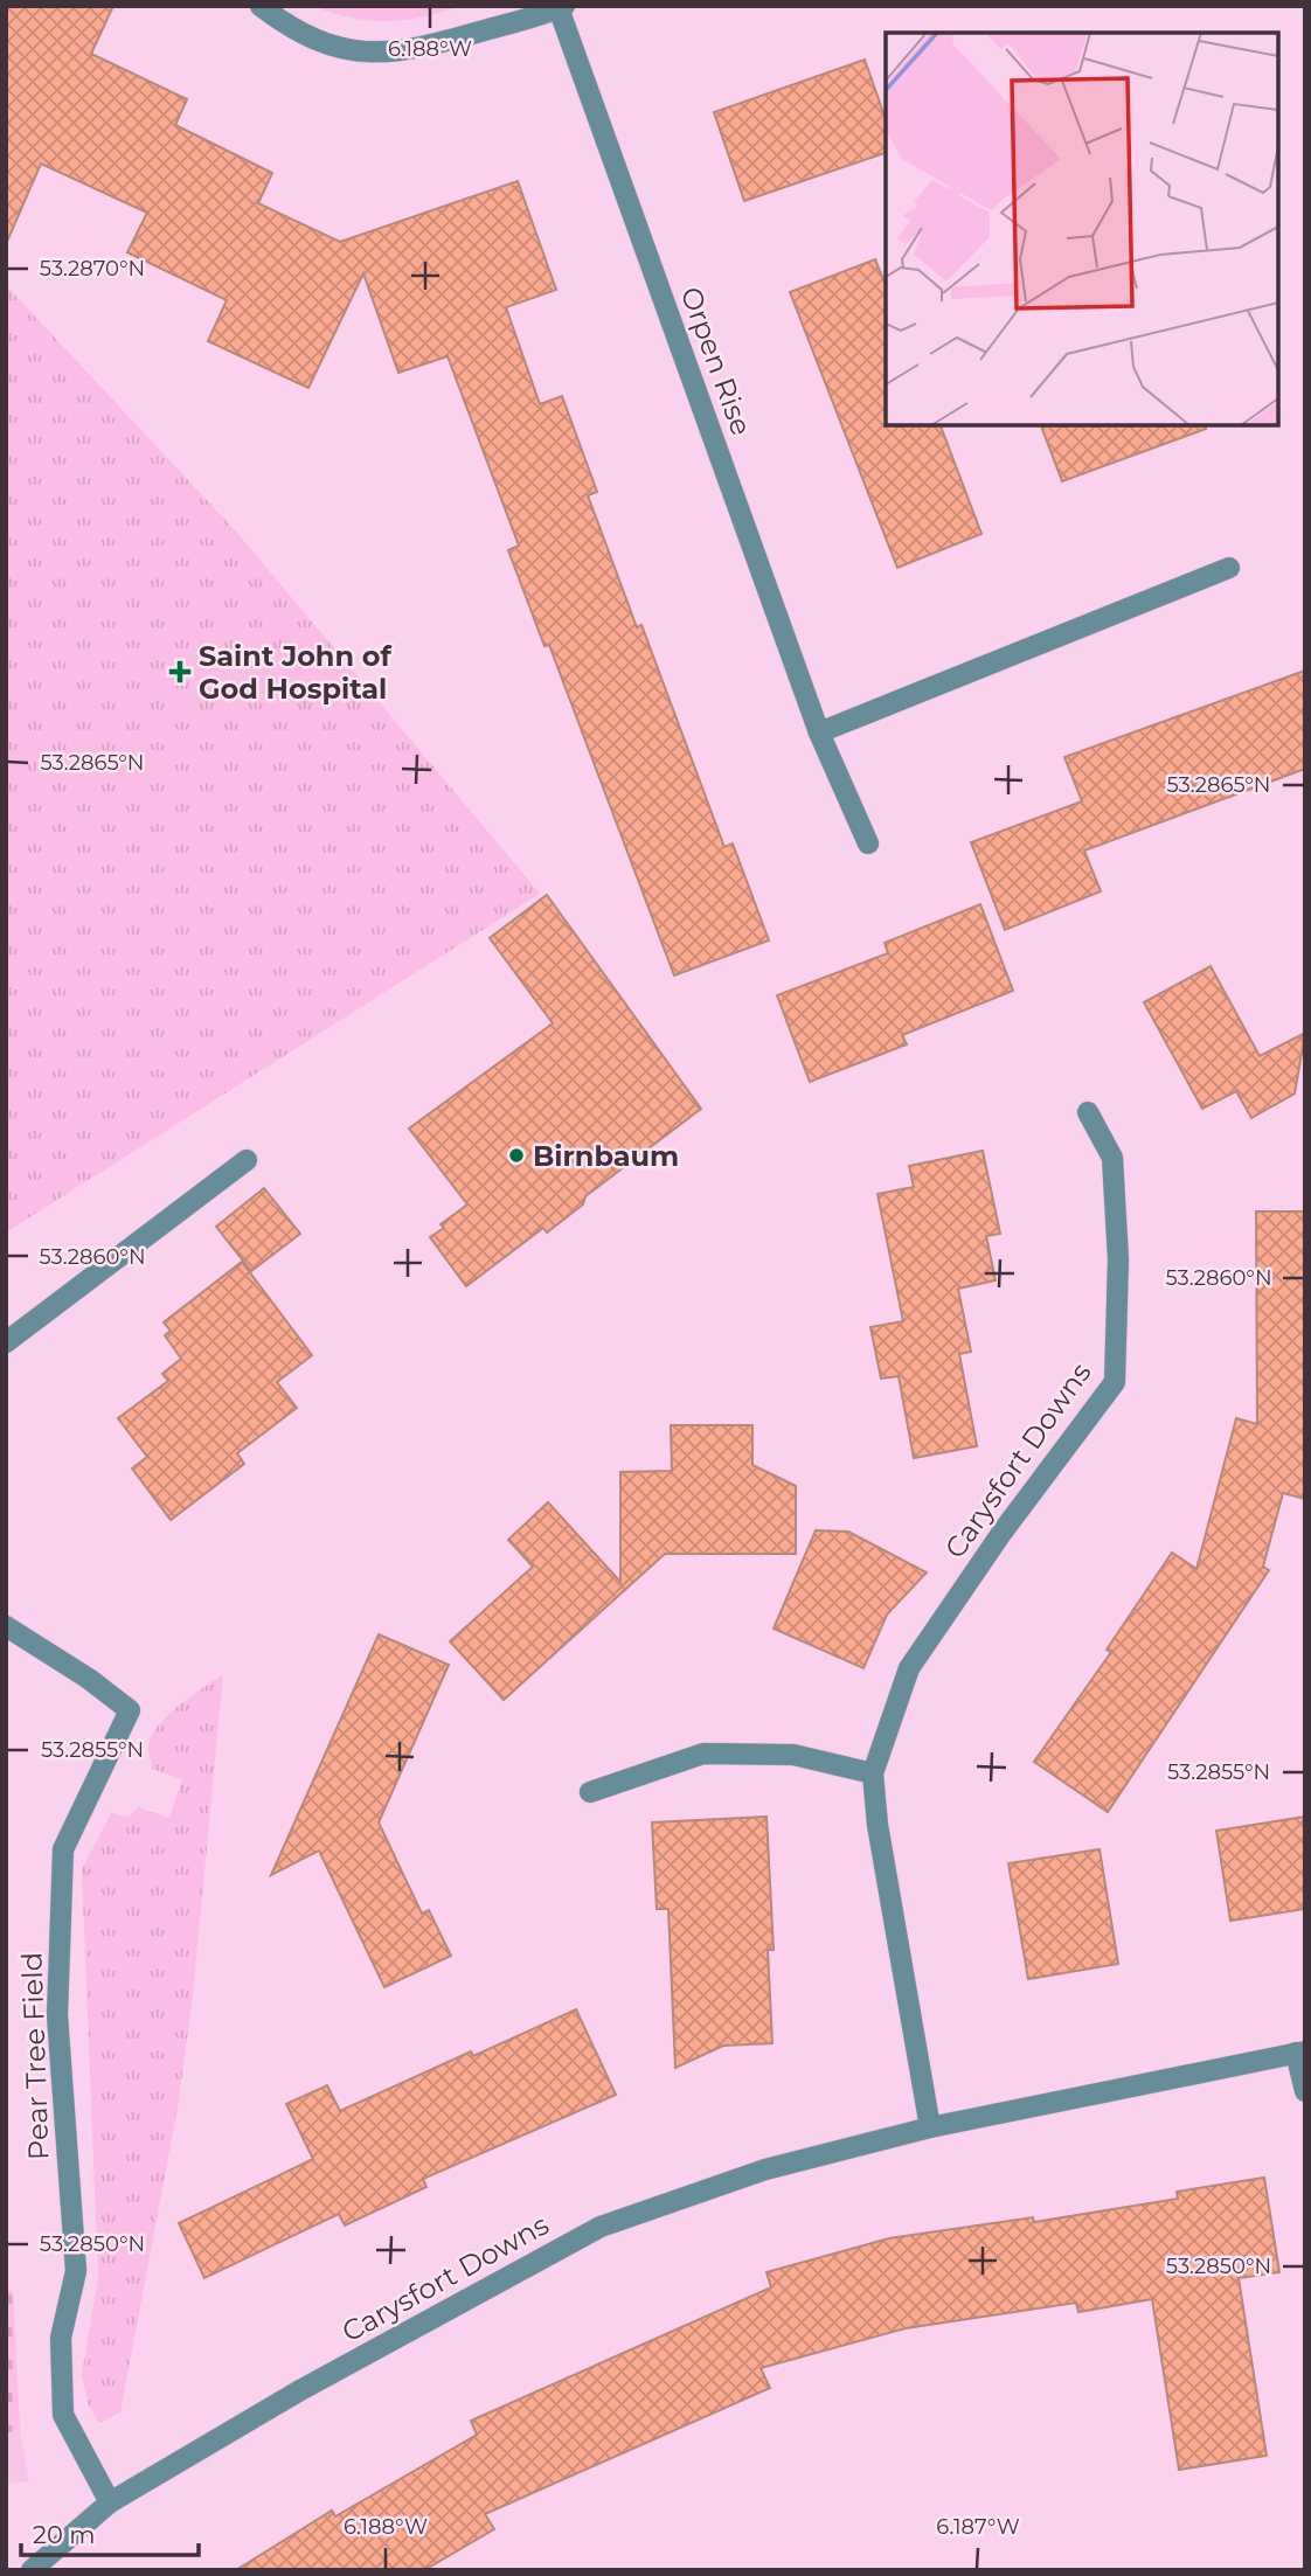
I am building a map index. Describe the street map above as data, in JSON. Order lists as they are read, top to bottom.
{
  "streets": {
    "street": ["Orpen Rise", "Carysfort Downs", "Pear Tree Field"]
  },
  "crossings": [
    ["Carysfort Downs", "Pear Tree Field"]
  ],
  "places": {
    "health": ["Saint John of God Hospital"],
    "other": ["Birnbaum"]
  },
  "scale_bar": "20 m",
  "coordinates": [
    "6.188°W",
    "53.2870°N",
    "53.2865°N",
    "53.2860°N",
    "53.2855°N",
    "53.2850°N",
    "6.187°W"
  ]
}
